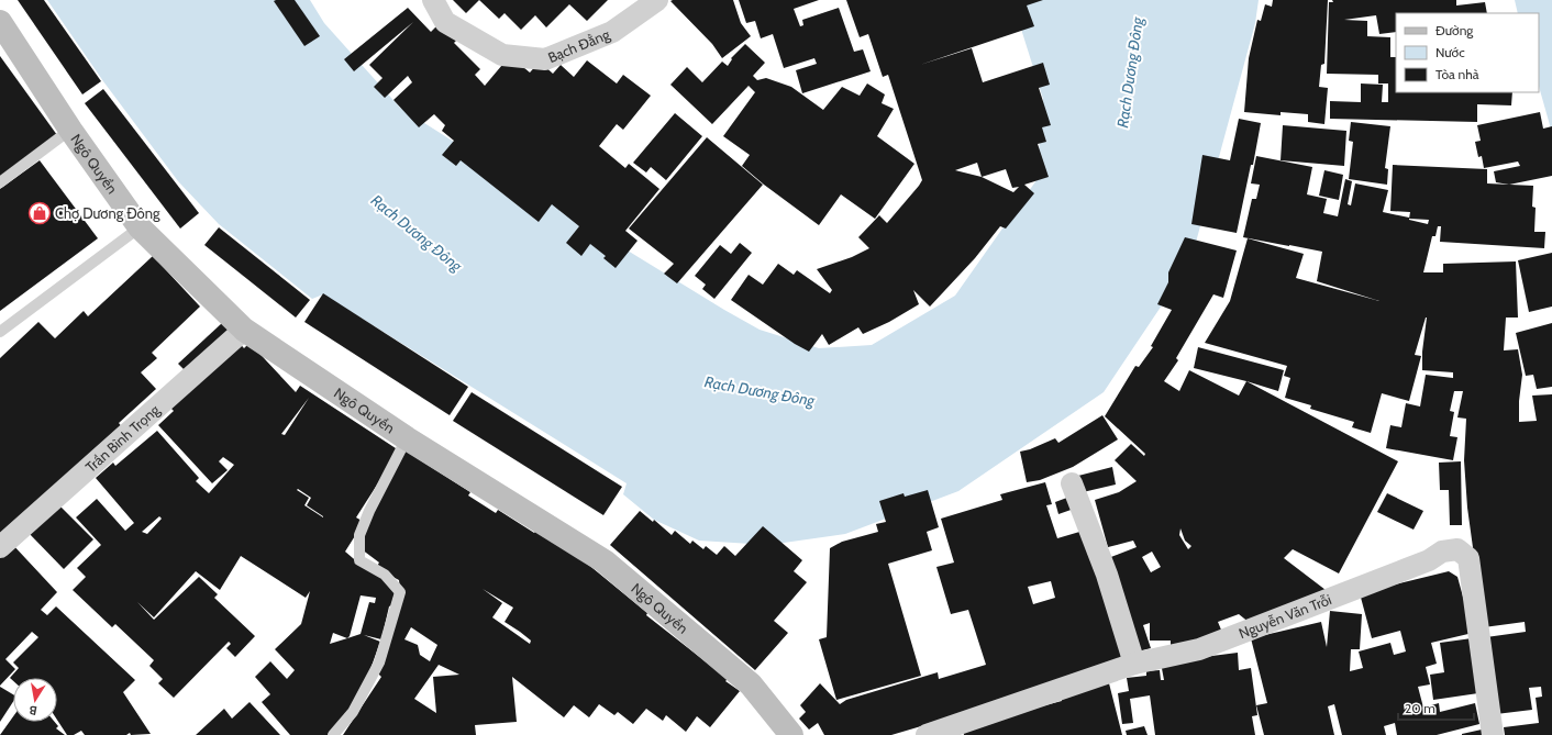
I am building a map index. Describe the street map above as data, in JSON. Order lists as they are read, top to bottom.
{
  "streets": {
    "street": [
      "Bạch Đằng",
      "Ngô Quyền",
      "Trần Bình Trọng",
      "Nguyễn Văn Trỗi"
    ]
  },
  "crossings": [
    ["Ngô Quyền", "Trần Bình Trọng"]
  ],
  "water": ["Rạch Dương Đông"],
  "places": {
    "shop": ["Chợ Dương Đông"]
  },
  "legend": ["Đường", "Nước", "Tòa nhà"],
  "scale_bar": "20 m",
  "north": "bottom"
}
